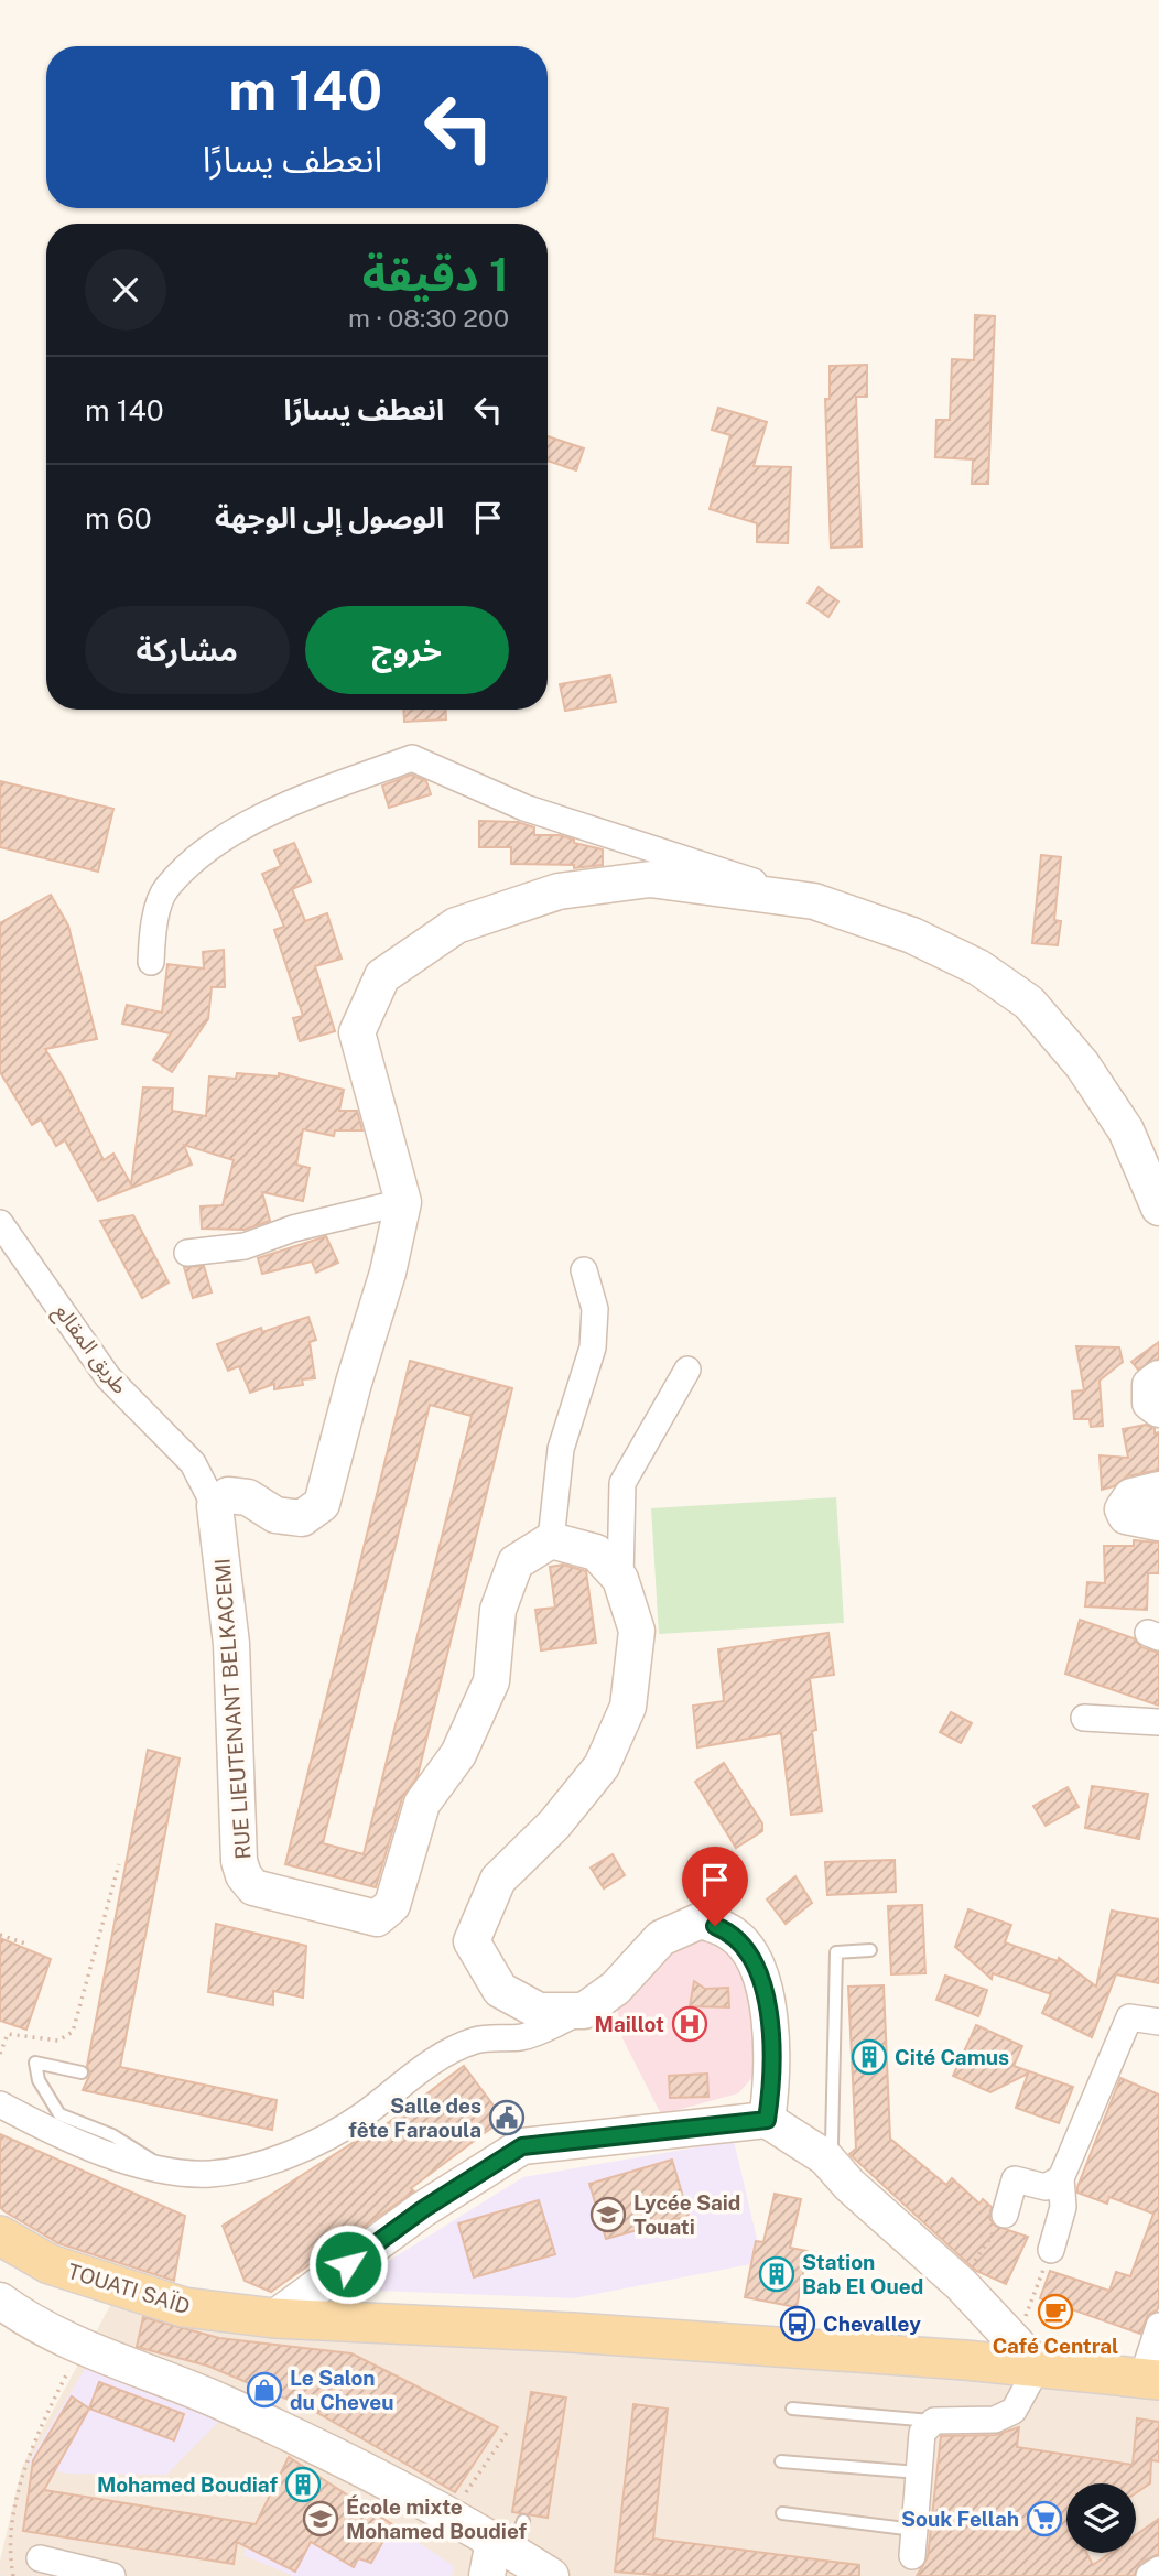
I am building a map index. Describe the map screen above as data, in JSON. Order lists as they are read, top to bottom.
{
  "streets": {
    "main road": ["TOUATI SAÏD"],
    "street": ["طريق المقالع", "RUE LIEUTENANT BELKACEMI"]
  },
  "crossings": [
    ["طريق المقالع", "RUE LIEUTENANT BELKACEMI"]
  ],
  "places": {
    "hospital": ["Maillot"],
    "building": ["Cité Camus", "Station Bab El Oued", "Mohamed Boudiaf"],
    "public building": ["Salle des fête Faraoula"],
    "school or university": ["Lycée Said Touati", "École mixte Mohamed Boudief"],
    "cafe": ["Café Central"],
    "bus stop": ["Chevalley"],
    "shop": ["Le Salon du Cheveu"],
    "supermarket": ["Souk Fellah"]
  },
  "page": {
    "turn": ["140 m", "انعطف يسارًا"],
    "heading": ["1 دقيقة", "200 m · 08:30"],
    "list": [
      {
        "name": "انعطف يسارًا",
        "value": "140 m"
      },
      {
        "name": "الوصول إلى الوجهة",
        "value": "60 m"
      }
    ],
    "buttons": ["خروج", "مشاركة"]
  }
}
